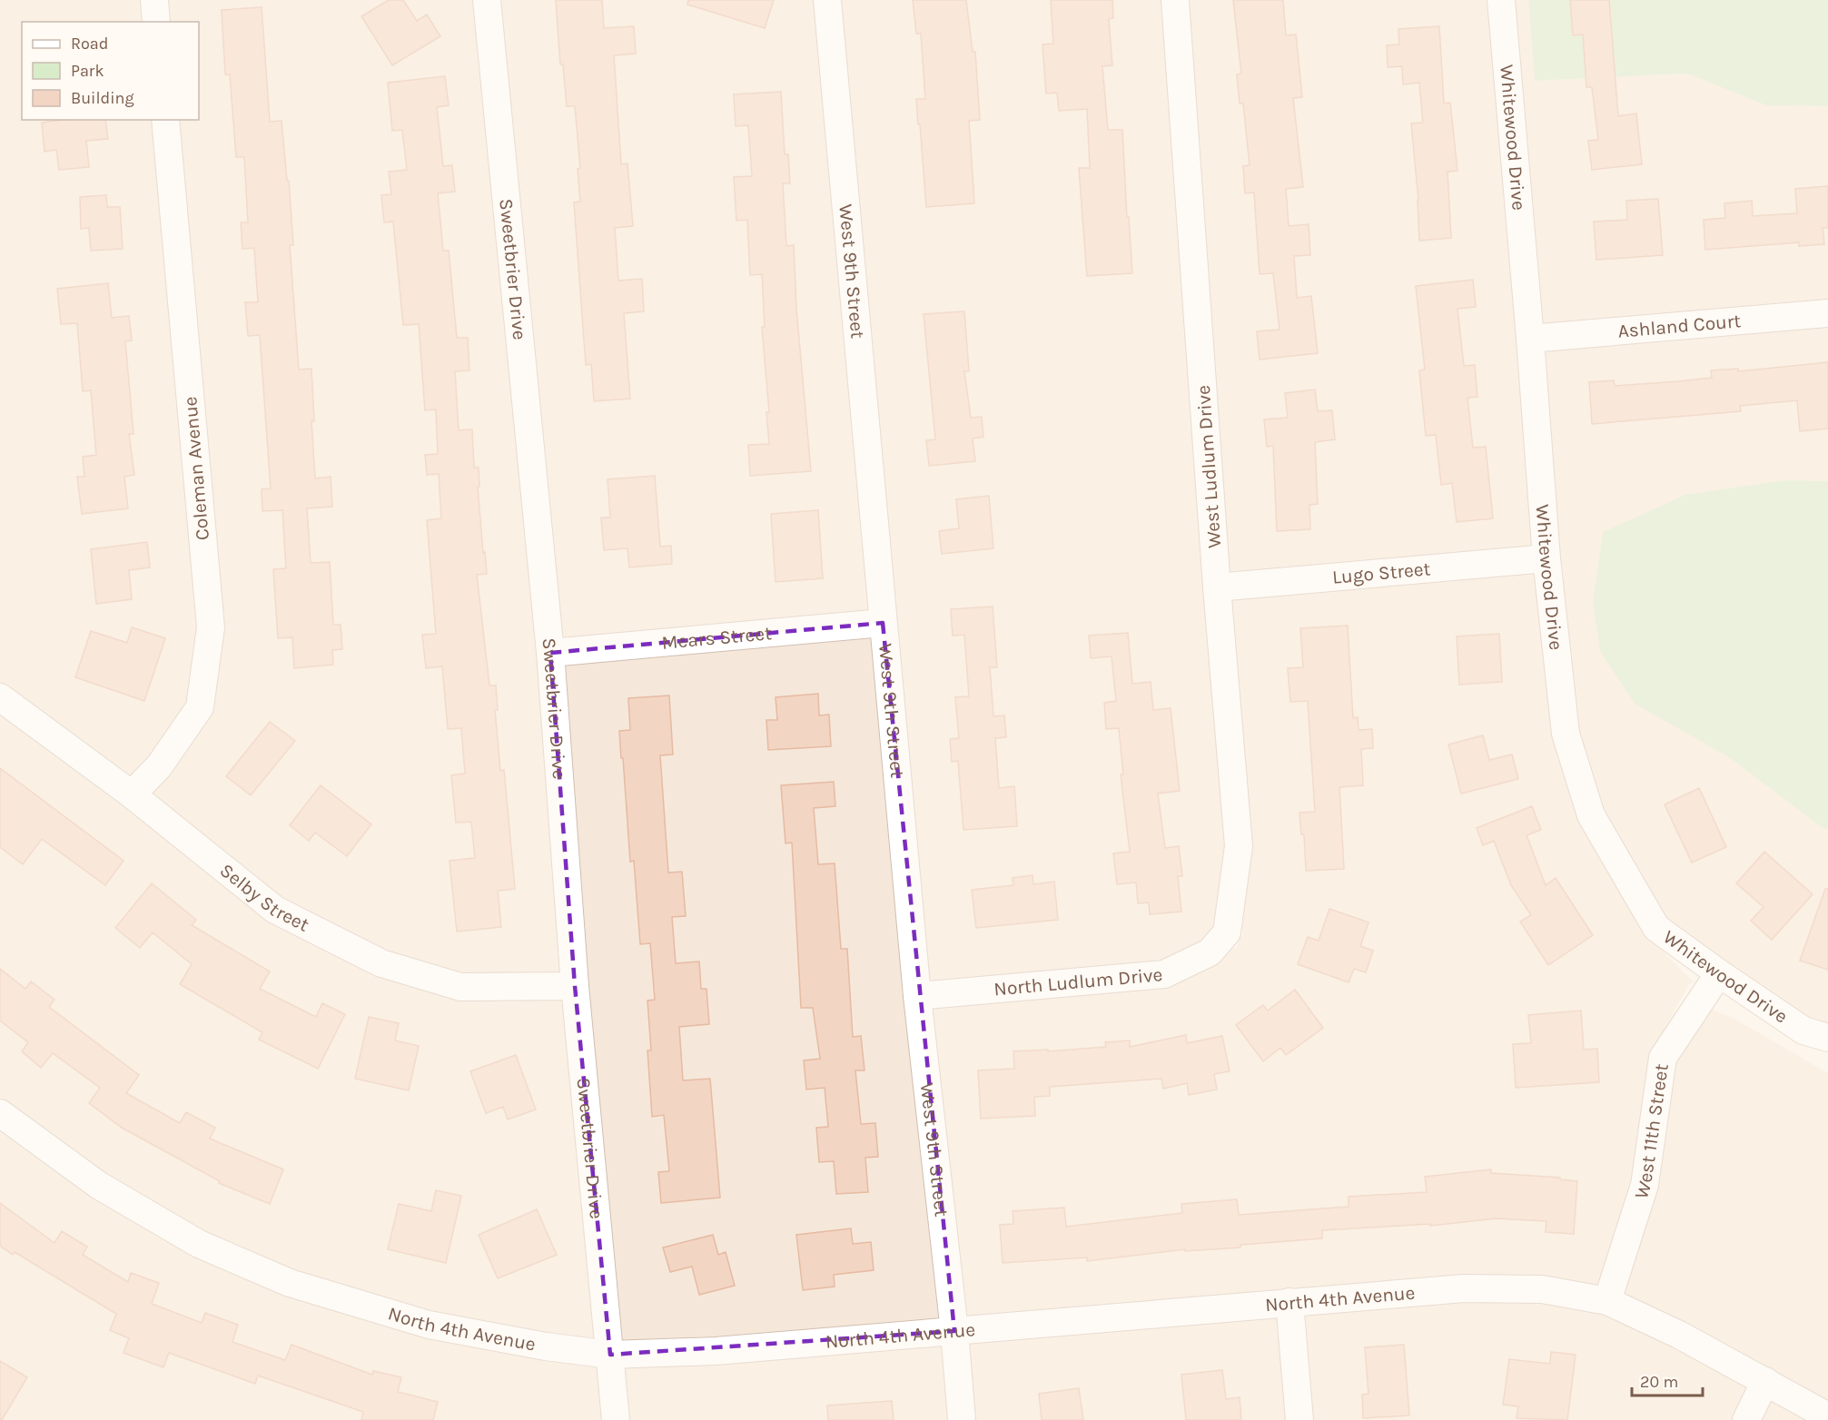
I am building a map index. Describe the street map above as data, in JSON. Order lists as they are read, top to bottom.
{
  "streets": {
    "street": [
      "Whitewood Drive",
      "Sweetbrier Drive",
      "West 9th Street",
      "Ashland Court",
      "West Ludlum Drive",
      "Coleman Avenue",
      "Lugo Street",
      "Mears Street",
      "Selby Street",
      "North Ludlum Drive",
      "West 11th Street",
      "North 4th Avenue"
    ]
  },
  "crossings": [
    ["Whitewood Drive", "Ashland Court"],
    ["Whitewood Drive", "Lugo Street"],
    ["Whitewood Drive", "West 11th Street"],
    ["Sweetbrier Drive", "Mears Street"],
    ["Sweetbrier Drive", "Selby Street"],
    ["Sweetbrier Drive", "North 4th Avenue"],
    ["West 9th Street", "Mears Street"],
    ["West 9th Street", "North Ludlum Drive"],
    ["West 9th Street", "North 4th Avenue"],
    ["West Ludlum Drive", "Lugo Street"],
    ["West Ludlum Drive", "North Ludlum Drive"],
    ["Coleman Avenue", "Selby Street"],
    ["West 11th Street", "North 4th Avenue"]
  ],
  "legend": ["Road", "Park", "Building"],
  "scale_bar": "20 m"
}
